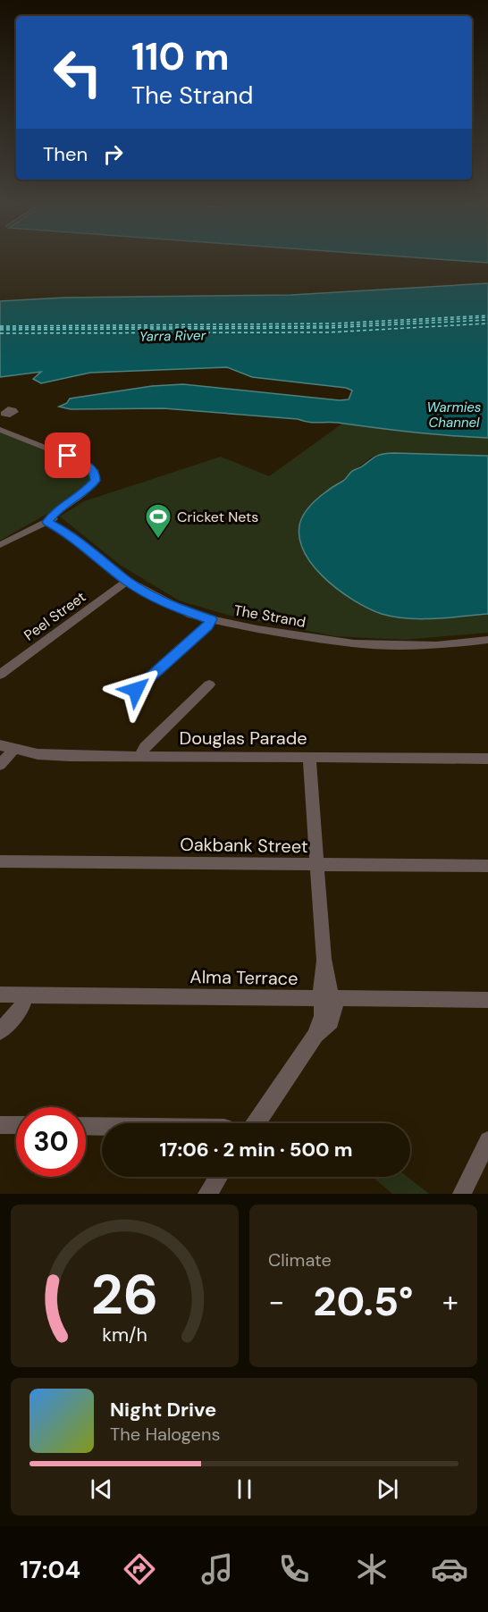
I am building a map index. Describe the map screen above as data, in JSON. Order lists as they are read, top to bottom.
{
  "streets": {
    "street": [
      "Peel Street",
      "The Strand",
      "Douglas Parade",
      "Oakbank Street",
      "Alma Terrace"
    ]
  },
  "crossings": [
    ["Peel Street", "The Strand"]
  ],
  "water": ["Yarra River", "Warmies Channel"],
  "places": {
    "sports": ["Cricket Nets"]
  },
  "page": {
    "turn": ["110 m", "The Strand"],
    "then": "Then",
    "limit": "30",
    "trip": "17:06 · 2 min · 500 m",
    "tile": "Climate",
    "heat": ["−", "20.5°", "+"],
    "song": ["Night Drive", "The Halogens"],
    "tabs": "17:04",
    "gauge": ["26", "km/h"]
  }
}
